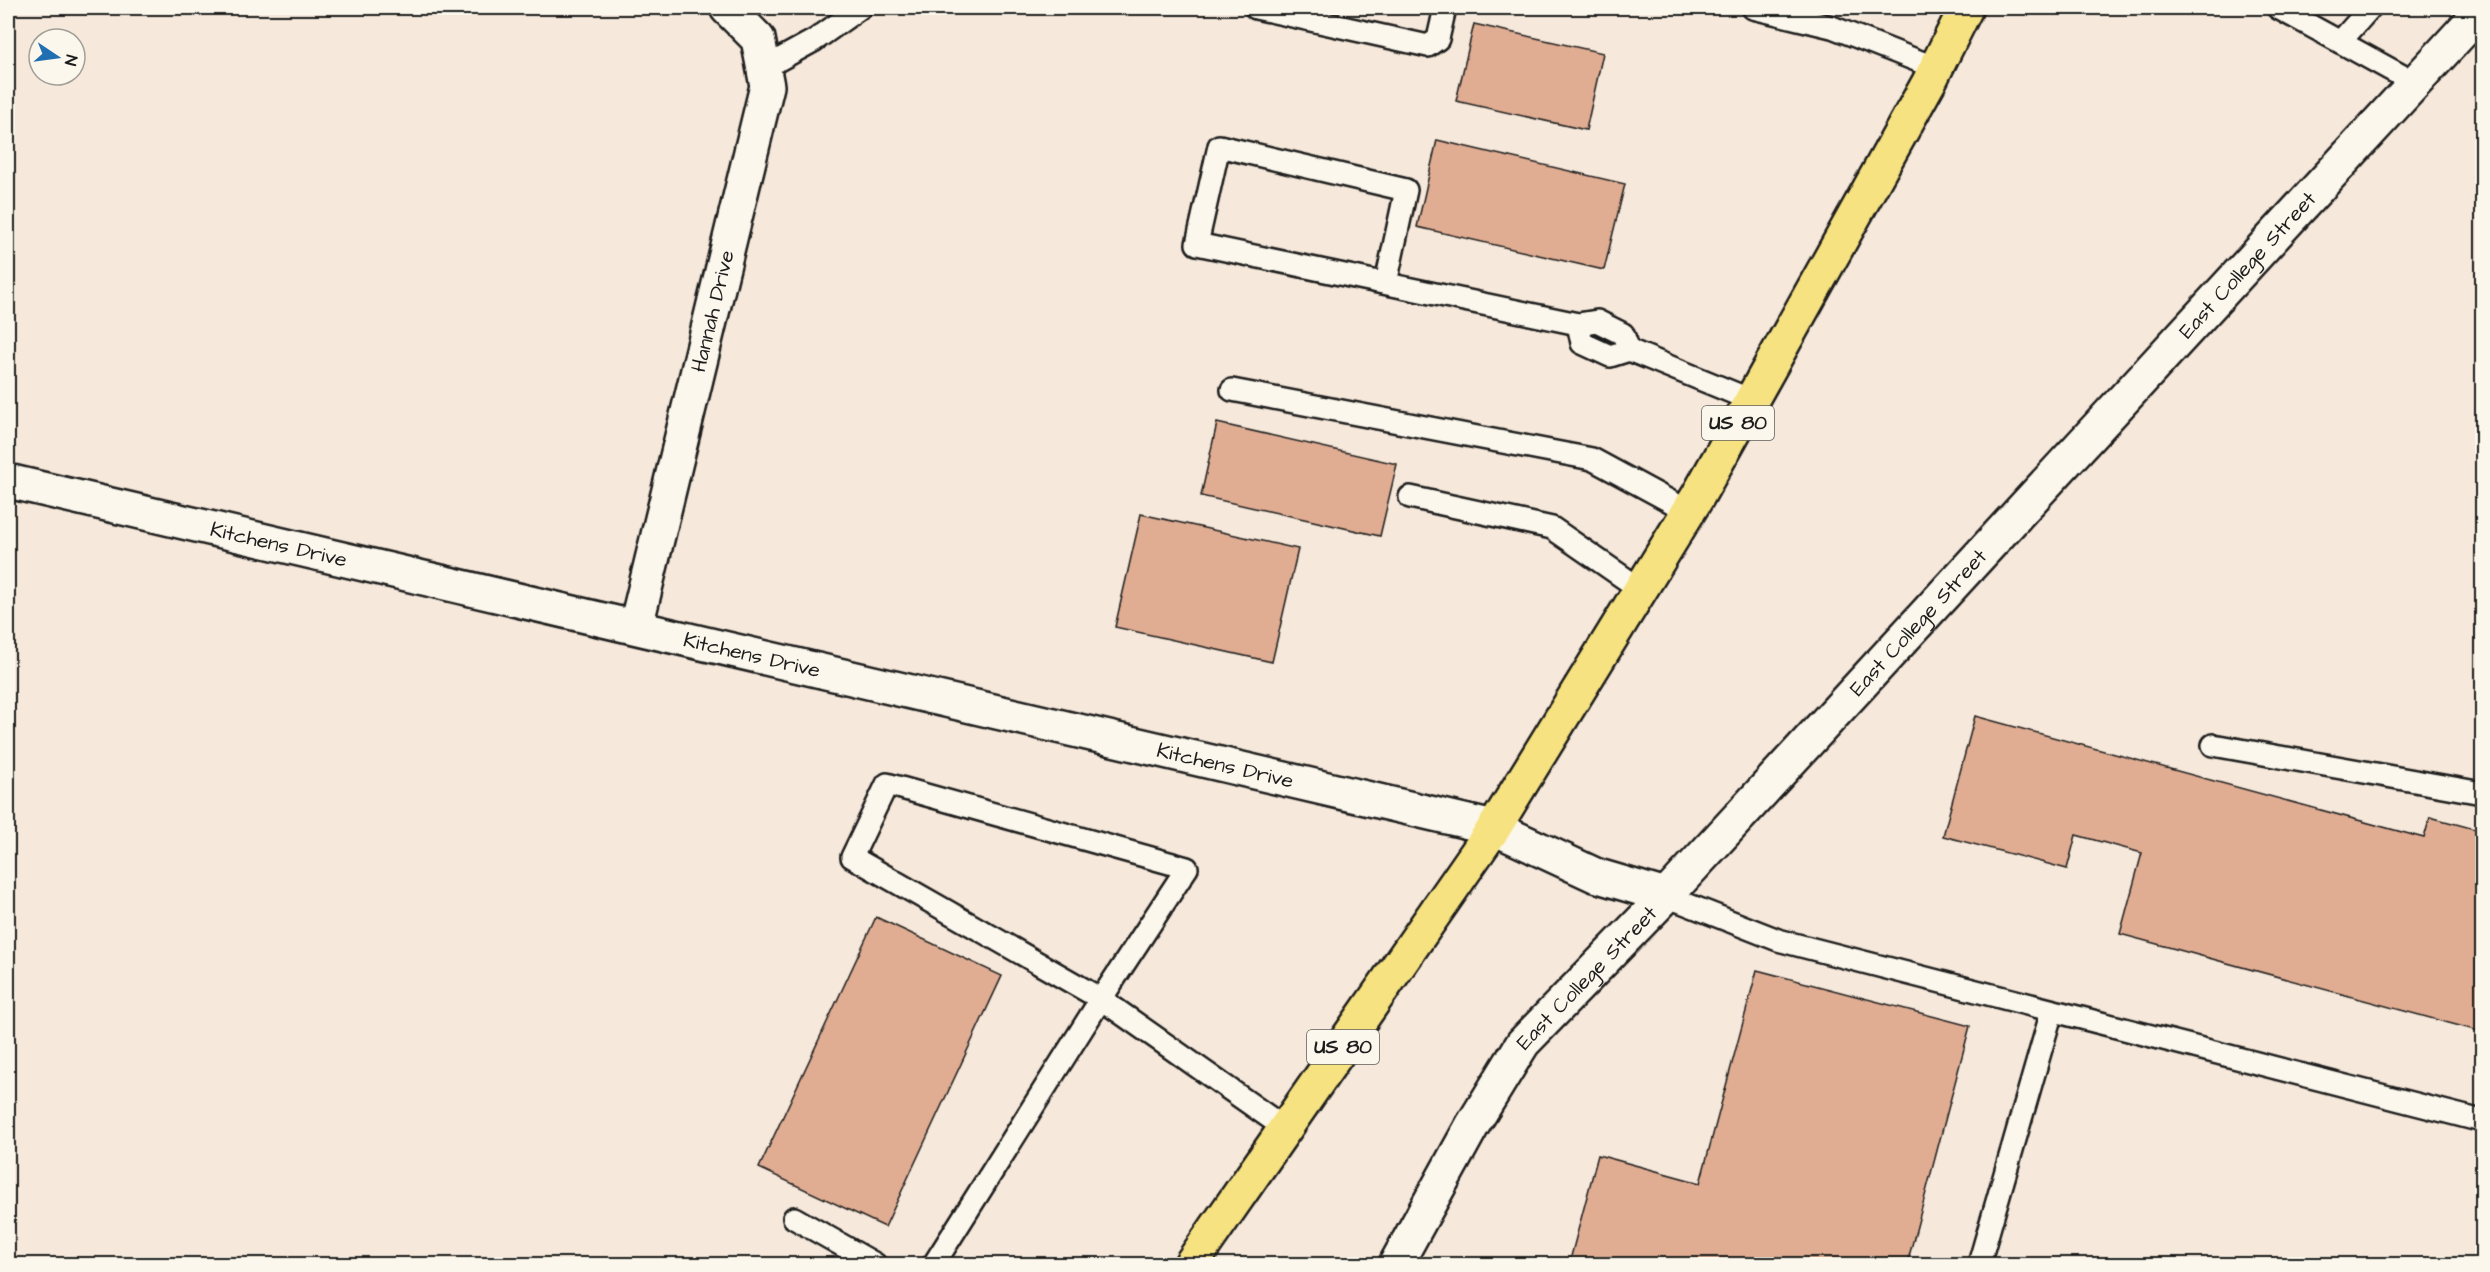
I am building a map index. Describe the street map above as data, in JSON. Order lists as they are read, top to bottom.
{
  "streets": {
    "main road": ["US 80"],
    "street": ["East College Street", "Hannah Drive", "Kitchens Drive"]
  },
  "crossings": [
    ["East College Street", "Kitchens Drive"],
    ["Hannah Drive", "Kitchens Drive"],
    ["US 80", "Kitchens Drive"]
  ],
  "north": "right"
}
